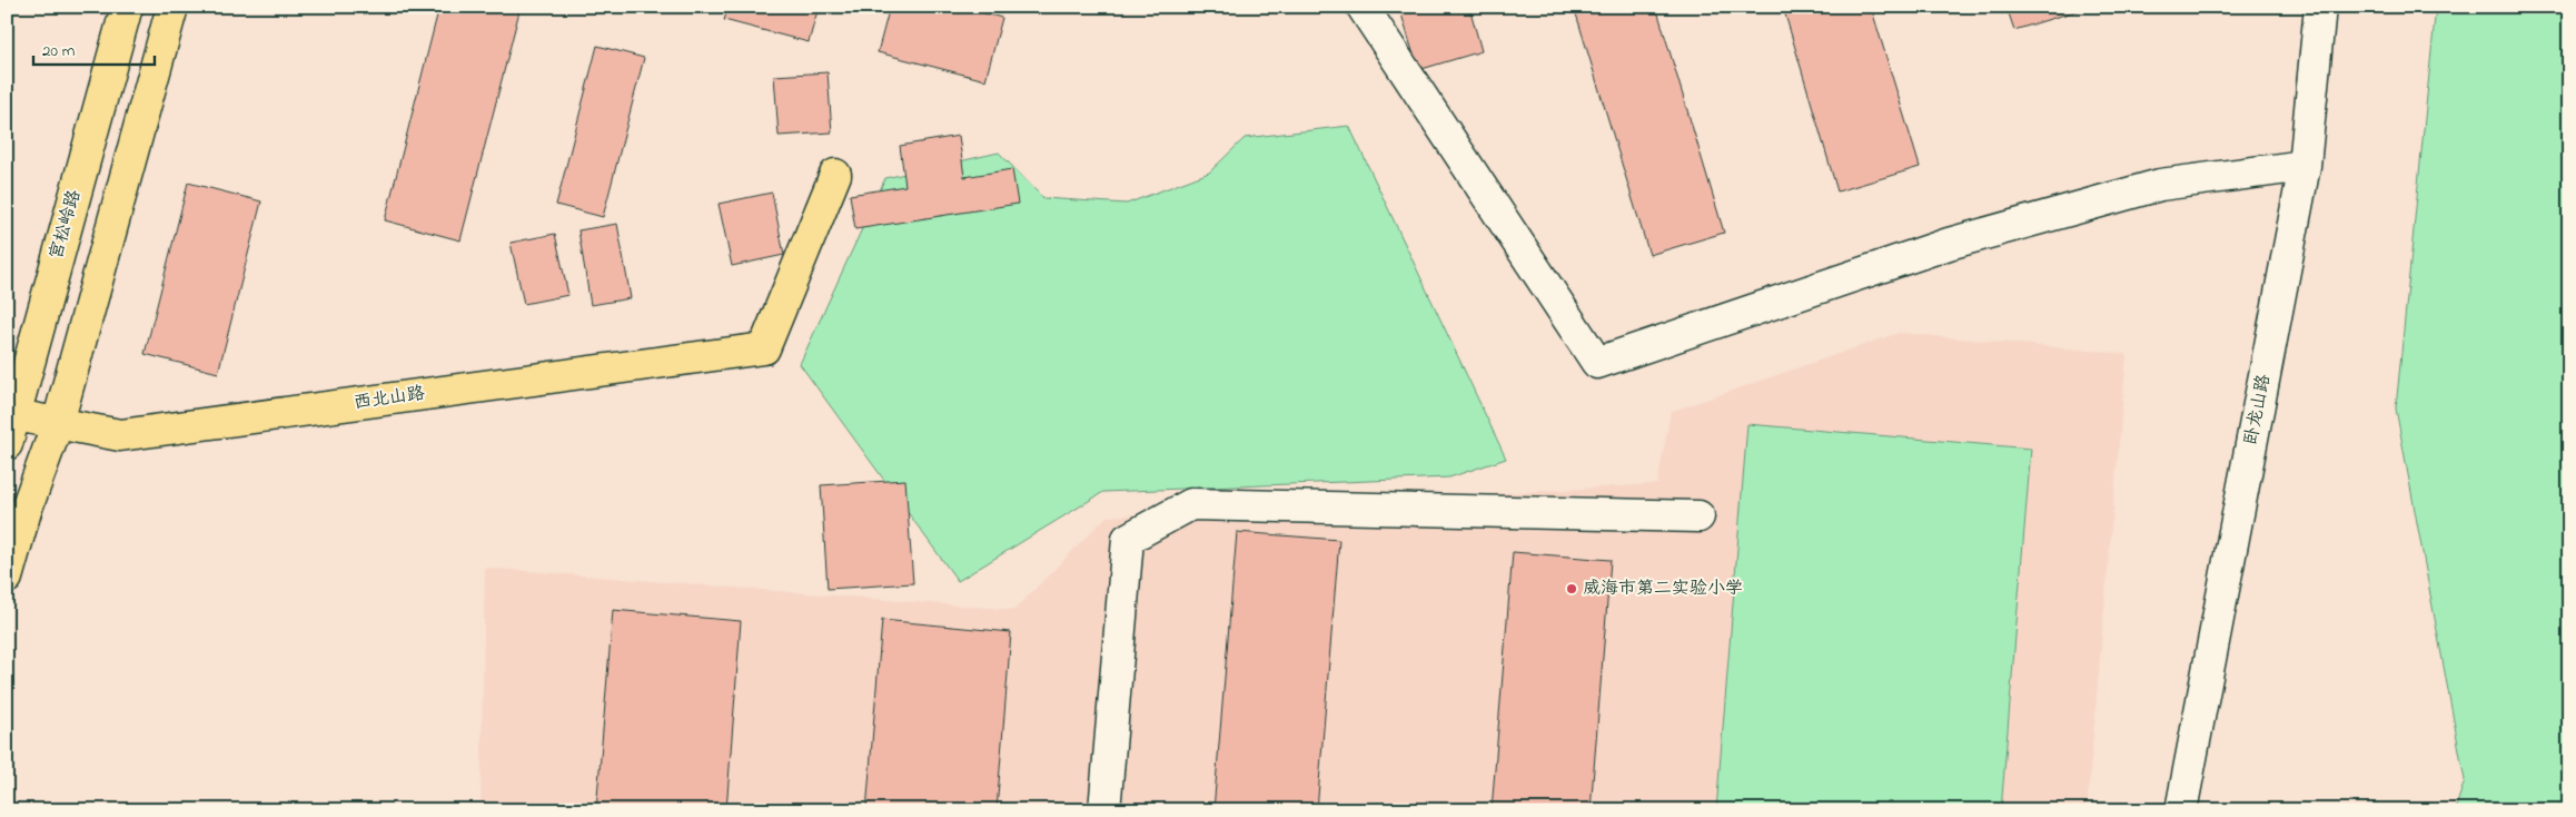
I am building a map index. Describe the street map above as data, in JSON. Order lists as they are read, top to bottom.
{
  "streets": {
    "main road": ["宫松岭路", "西北山路"],
    "street": ["卧龙山路"]
  },
  "crossings": [
    ["宫松岭路", "西北山路"]
  ],
  "places": ["威海市第二实验小学"],
  "scale_bar": "20 m"
}
